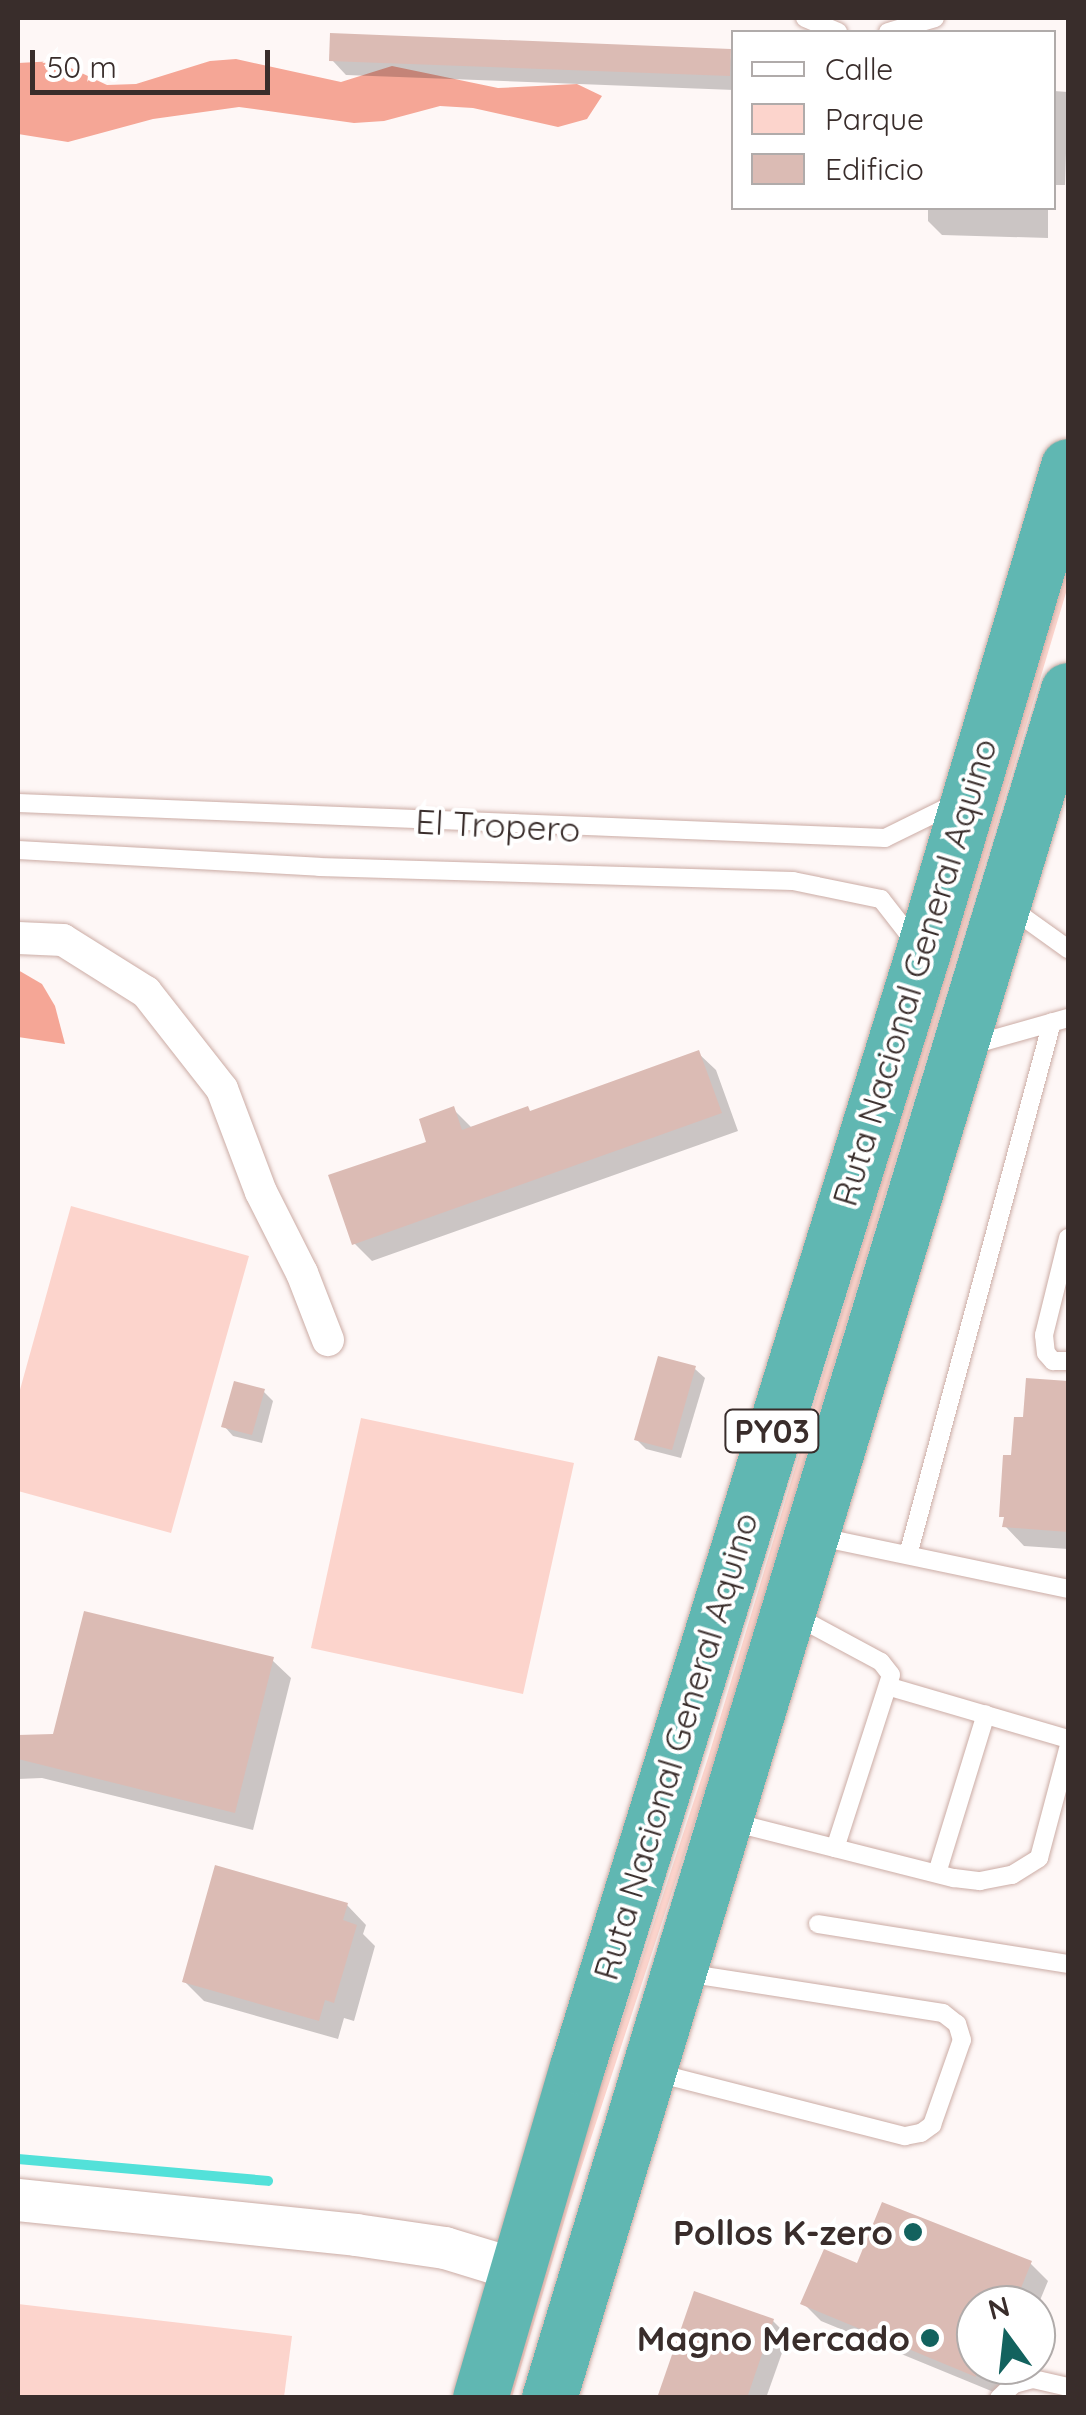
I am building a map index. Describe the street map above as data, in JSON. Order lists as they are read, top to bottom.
{
  "streets": {
    "highway": ["Ruta Nacional General Aquino", "PY03"],
    "lane": ["El Tropero"]
  },
  "crossings": [
    ["El Tropero", "Ruta Nacional General Aquino"]
  ],
  "places": ["Pollos K-zero", "Magno Mercado"],
  "legend": ["Calle", "Parque", "Edificio"],
  "scale_bar": "50 m",
  "north": "top"
}
